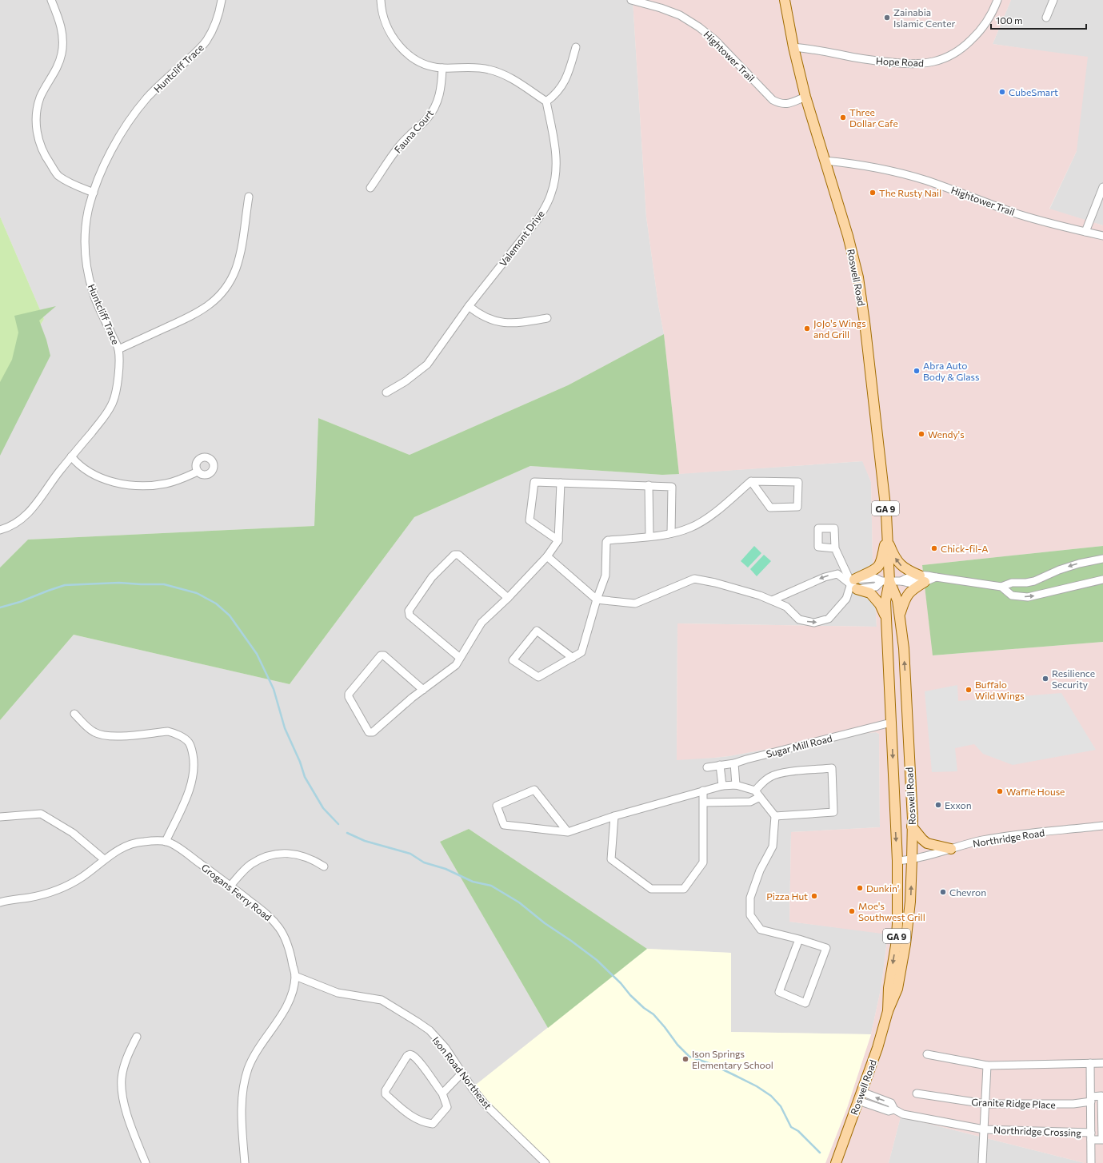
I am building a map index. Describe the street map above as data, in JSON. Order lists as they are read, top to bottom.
{
  "streets": {
    "main road": ["Roswell Road", "GA 9"],
    "street": [
      "Hightower Trail",
      "Hope Road",
      "Huntcliff Trace",
      "Fauna Court",
      "Valemont Drive",
      "Sugar Mill Road",
      "Northridge Road",
      "Grogans Ferry Road",
      "Ison Road Northeast",
      "Granite Ridge Place",
      "Northridge Crossing"
    ]
  },
  "crossings": [
    ["Hightower Trail", "Roswell Road"],
    ["Hope Road", "Roswell Road"],
    ["Roswell Road", "Sugar Mill Road"],
    ["Roswell Road", "Northridge Road"],
    ["Roswell Road", "Northridge Crossing"],
    ["Grogans Ferry Road", "Ison Road Northeast"],
    ["Granite Ridge Place", "Northridge Crossing"]
  ],
  "places": [
    "Zainabia Islamic Center",
    "CubeSmart",
    "Three Dollar Cafe",
    "The Rusty Nail",
    "JoJo's Wings and Grill",
    "Abra Auto Body & Glass",
    "Wendy's",
    "Chick-fil-A",
    "Resilience Security",
    "Buffalo Wild Wings",
    "Waffle House",
    "Exxon",
    "Dunkin'",
    "Chevron",
    "Pizza Hut",
    "Moe's Southwest Grill",
    "Ison Springs Elementary School"
  ],
  "scale_bar": "100 m"
}
